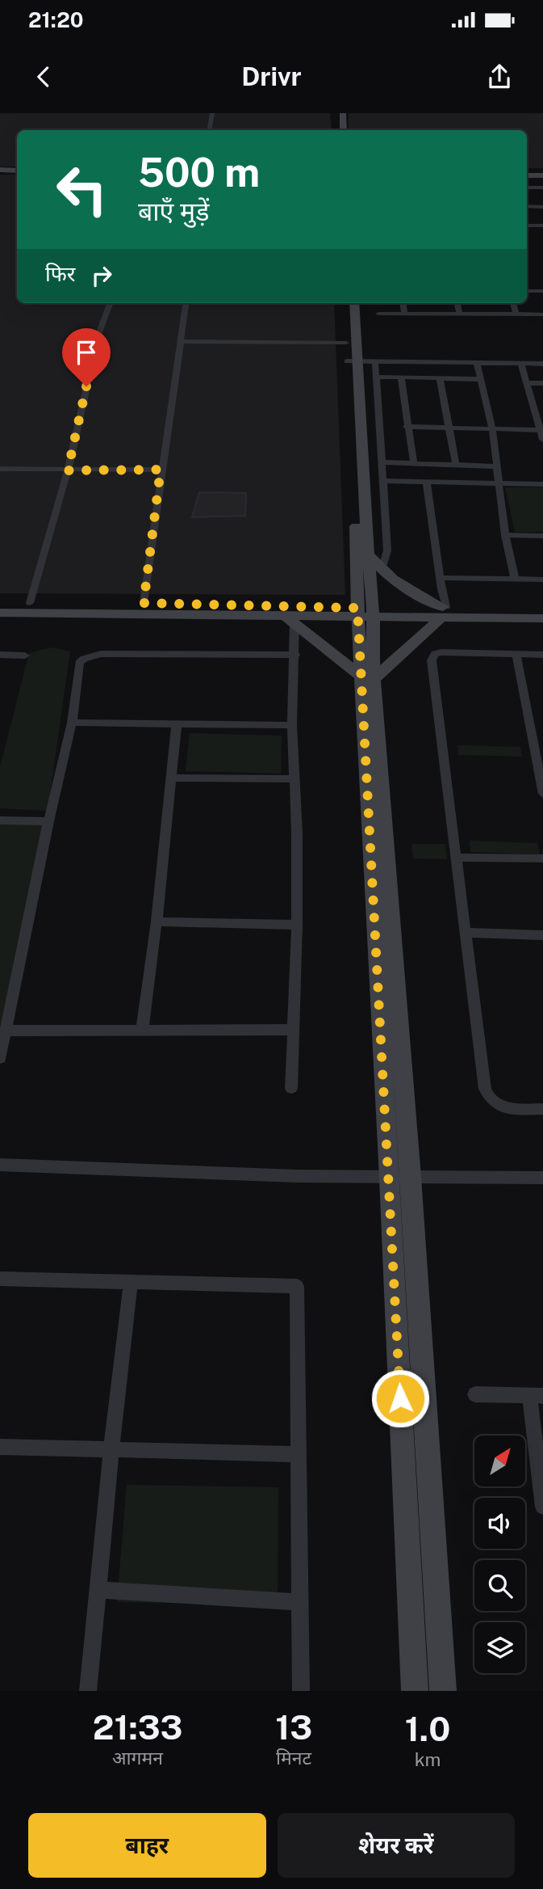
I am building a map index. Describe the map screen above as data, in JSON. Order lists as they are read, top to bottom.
{
  "north": "top right",
  "page": {
    "status": "21:20",
    "header": "Drivr",
    "turn": ["500 m", "बाएँ मुड़ें"],
    "then": "फिर",
    "eta": [
      "21:33",
      "आगमन",
      "13",
      "मिनट",
      "1.0",
      "km"
    ],
    "buttons": ["बाहर", "शेयर करें"]
  }
}
